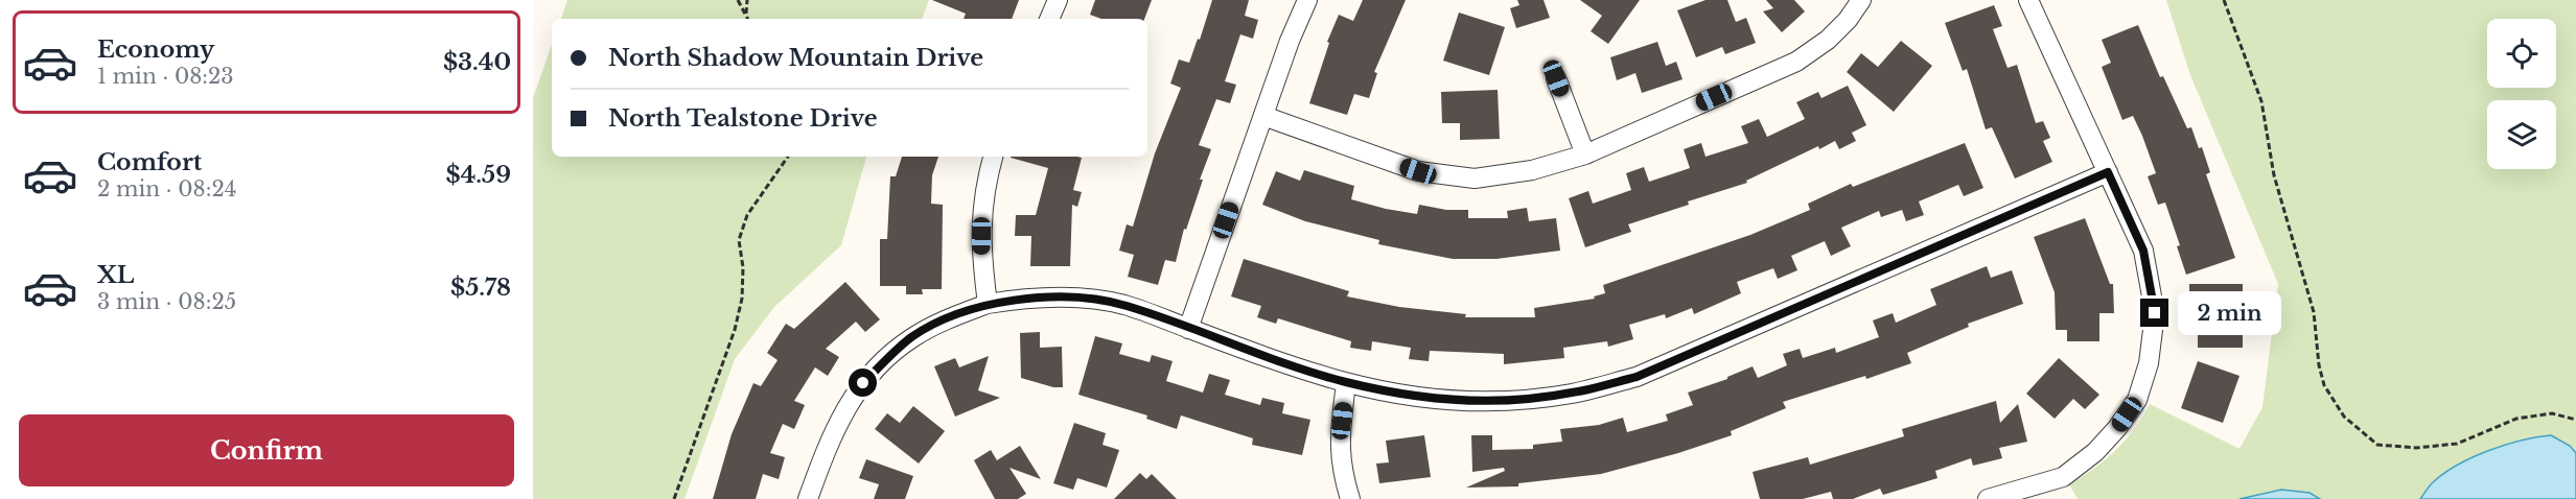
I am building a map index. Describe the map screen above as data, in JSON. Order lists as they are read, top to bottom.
{
  "page": {
    "list": [
      {
        "name": "Economy",
        "note": "1 min · 08:23",
        "value": "$3.40"
      },
      {
        "name": "Comfort",
        "note": "2 min · 08:24",
        "value": "$4.59"
      },
      {
        "name": "XL",
        "note": "3 min · 08:25",
        "value": "$5.78"
      }
    ],
    "banner": ["North Shadow Mountain Drive", "North Tealstone Drive"],
    "bubble": "2 min",
    "buttons": "Confirm"
  }
}
